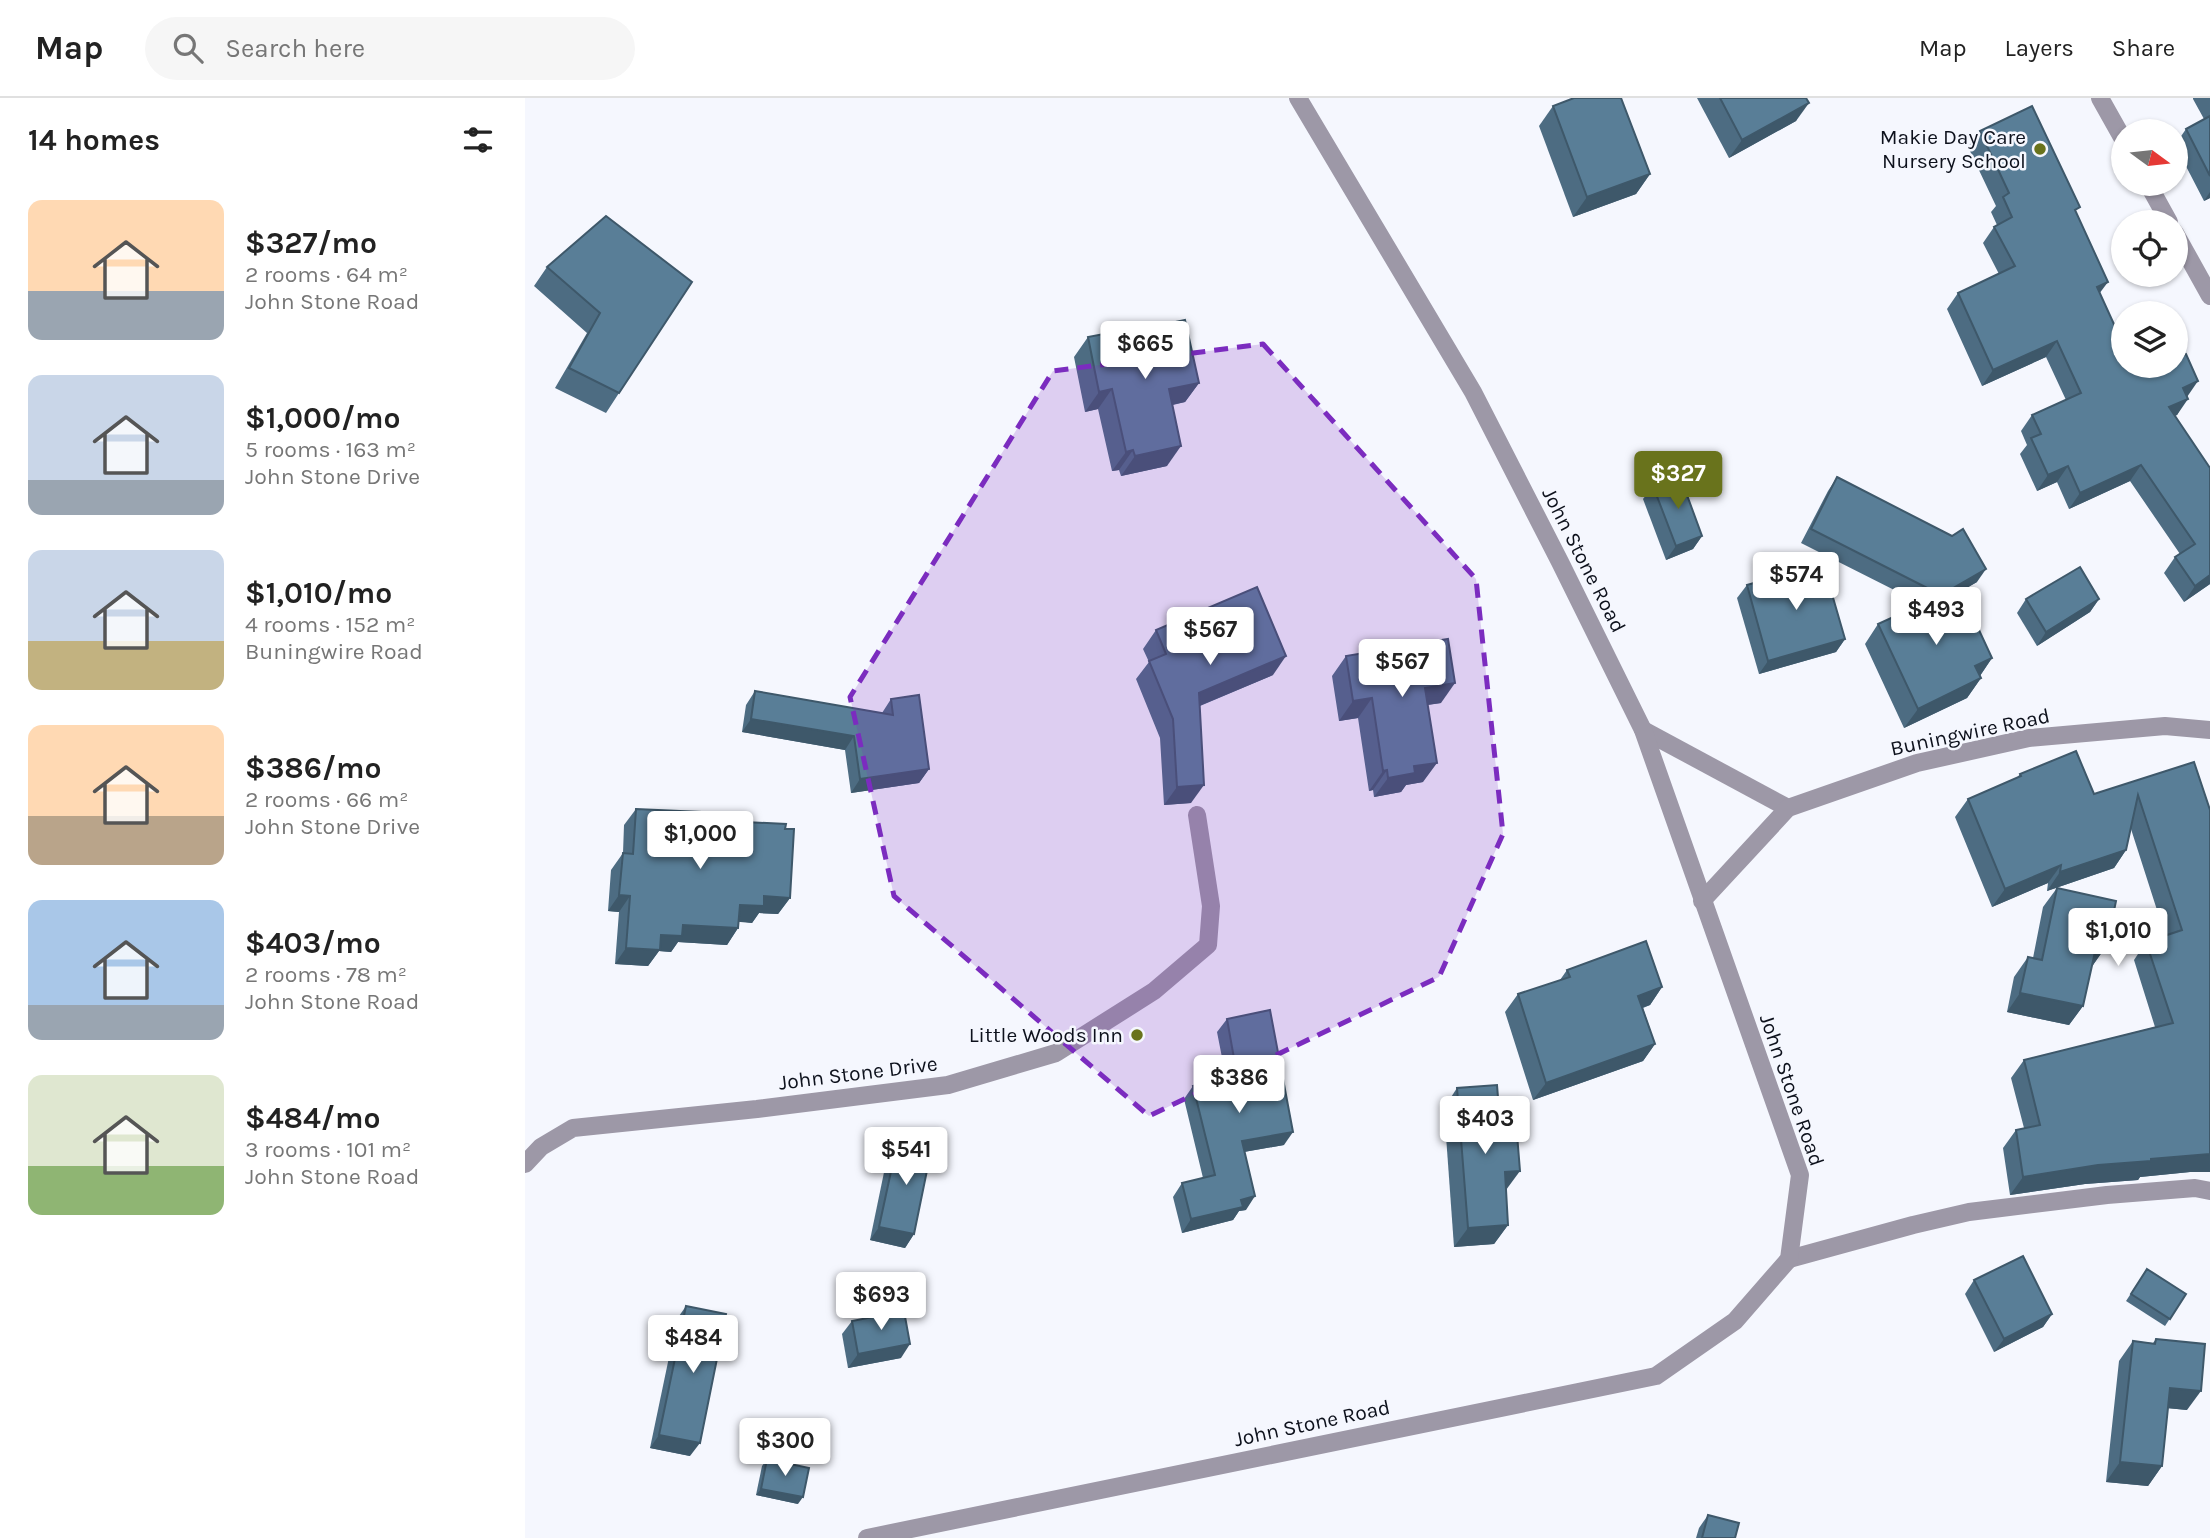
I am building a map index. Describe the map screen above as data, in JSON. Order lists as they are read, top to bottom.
{
  "streets": {
    "street": ["John Stone Road", "Buningwire Road", "John Stone Drive"]
  },
  "crossings": [
    ["John Stone Road", "Buningwire Road"]
  ],
  "places": ["Makie Day Care Nursery School", "Little Woods Inn"],
  "north": "right",
  "page": {
    "header": "Map",
    "search": "Search here",
    "nav": ["Map", "Layers", "Share"],
    "heading": "14 homes",
    "list": [
      {
        "name": "$327/mo",
        "note": "2 rooms · 64 m² · John Stone Road"
      },
      {
        "name": "$1,000/mo",
        "note": "5 rooms · 163 m² · John Stone Drive"
      },
      {
        "name": "$1,010/mo",
        "note": "4 rooms · 152 m² · Buningwire Road"
      },
      {
        "name": "$386/mo",
        "note": "2 rooms · 66 m² · John Stone Drive"
      },
      {
        "name": "$403/mo",
        "note": "2 rooms · 78 m² · John Stone Road"
      },
      {
        "name": "$484/mo",
        "note": "3 rooms · 101 m² · John Stone Road"
      }
    ],
    "price": [
      "$665",
      "$327",
      "$574",
      "$493",
      "$567",
      "$567",
      "$1,000",
      "$1,010",
      "$386",
      "$403",
      "$541",
      "$693",
      "$484",
      "$300"
    ]
  }
}
